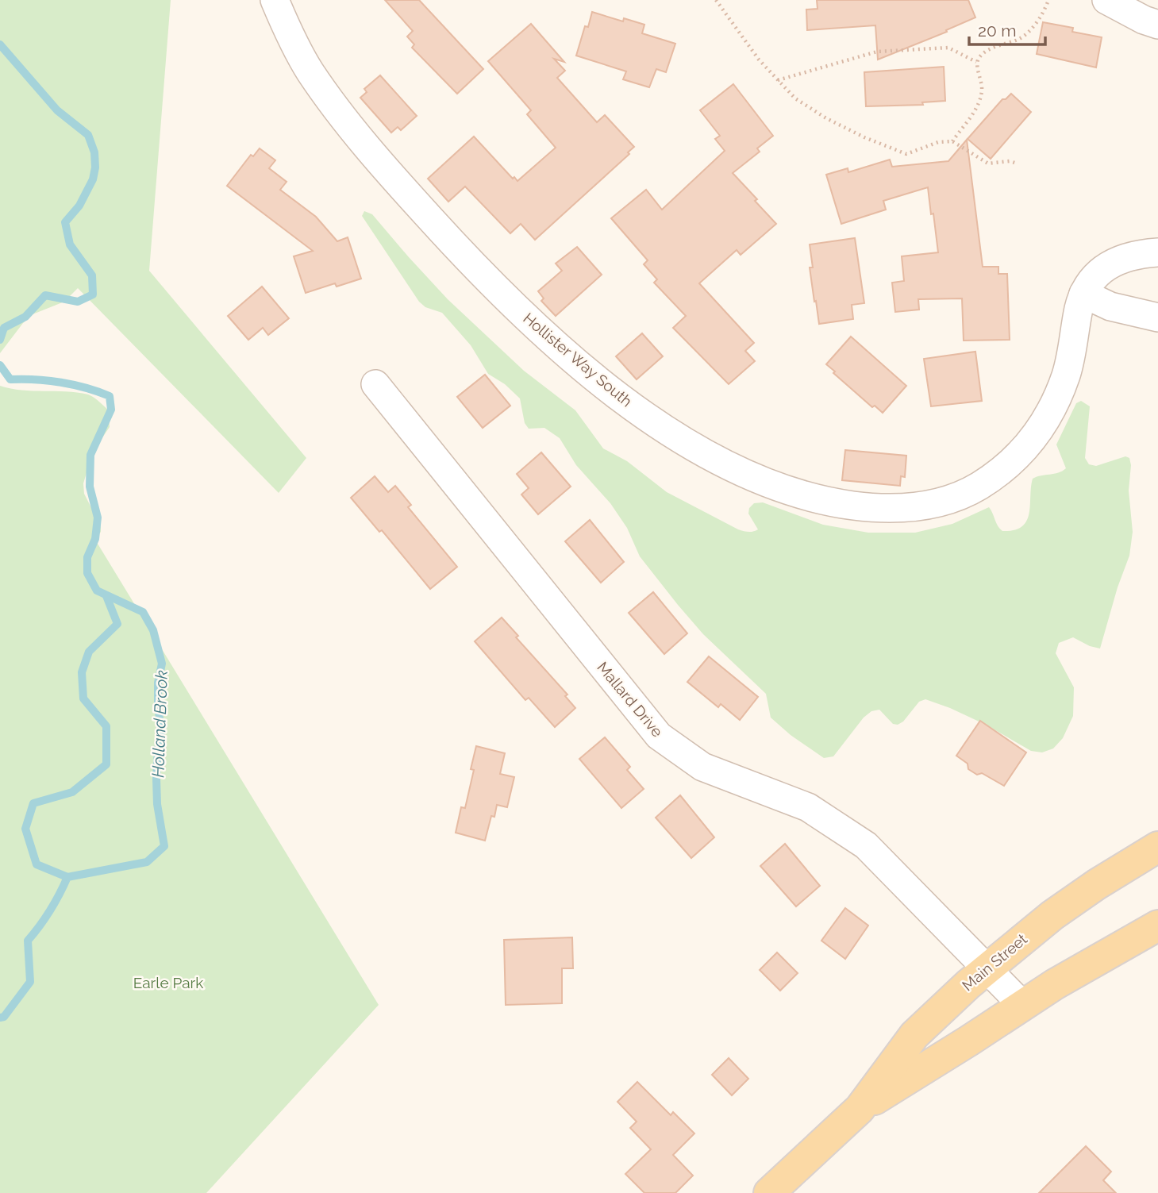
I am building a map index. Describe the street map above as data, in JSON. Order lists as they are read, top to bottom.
{
  "streets": {
    "main road": ["Main Street"],
    "street": ["Hollister Way South", "Mallard Drive"]
  },
  "crossings": [
    ["Mallard Drive", "Main Street"]
  ],
  "water": ["Holland Brook"],
  "parks": ["Earle Park"],
  "scale_bar": "20 m"
}
